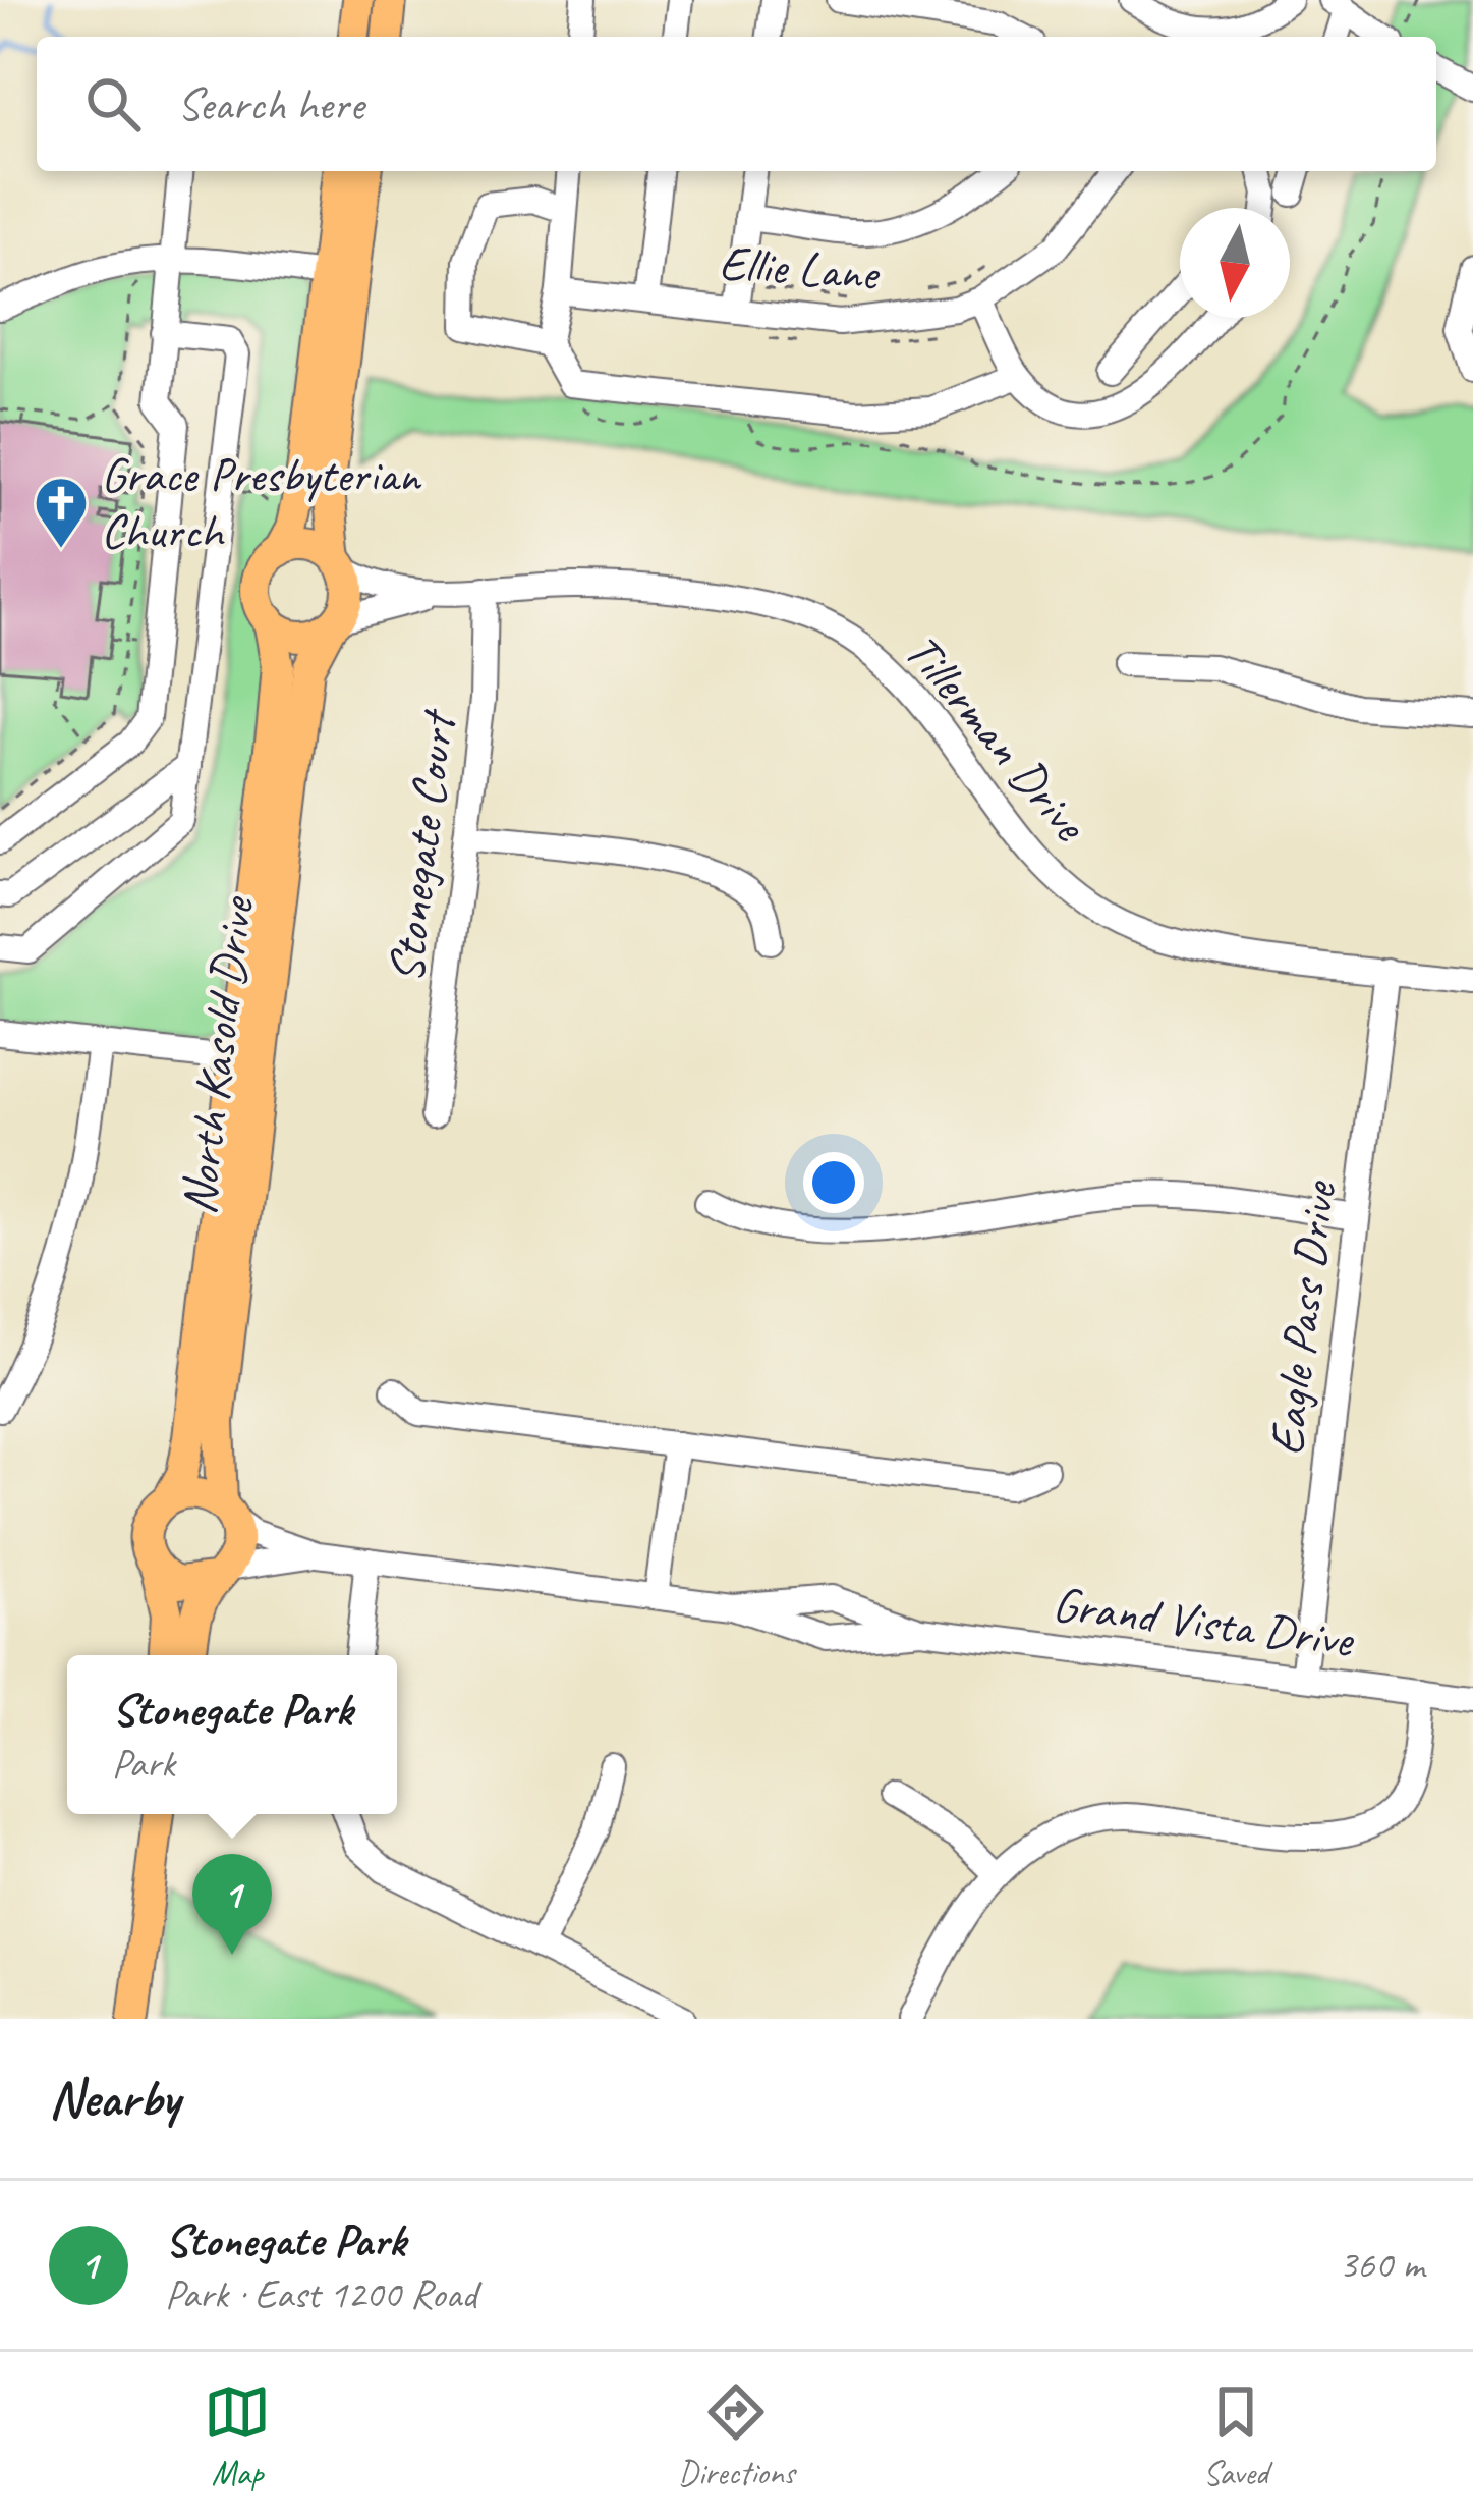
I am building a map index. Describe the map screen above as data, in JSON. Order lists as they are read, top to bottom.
{
  "streets": {
    "main road": ["North Kasold Drive"],
    "street": [
      "Ellie Lane",
      "Tillerman Drive",
      "Stonegate Court",
      "Eagle Pass Drive",
      "Grand Vista Drive"
    ]
  },
  "crossings": [
    ["Tillerman Drive", "Stonegate Court"],
    ["Tillerman Drive", "North Kasold Drive"],
    ["Tillerman Drive", "Eagle Pass Drive"],
    ["North Kasold Drive", "Grand Vista Drive"],
    ["Eagle Pass Drive", "Grand Vista Drive"]
  ],
  "places": {
    "church": ["Grace Presbyterian Church"]
  },
  "north": "bottom",
  "page": {
    "search": "Search here",
    "popup": ["Stonegate Park", "Park"],
    "pins": "1",
    "heading": "Nearby",
    "list": [
      {
        "mark": "1",
        "name": "Stonegate Park",
        "note": "Park · East 1200 Road",
        "value": "360 m"
      }
    ],
    "nav": ["Map", "Directions", "Saved"]
  }
}
